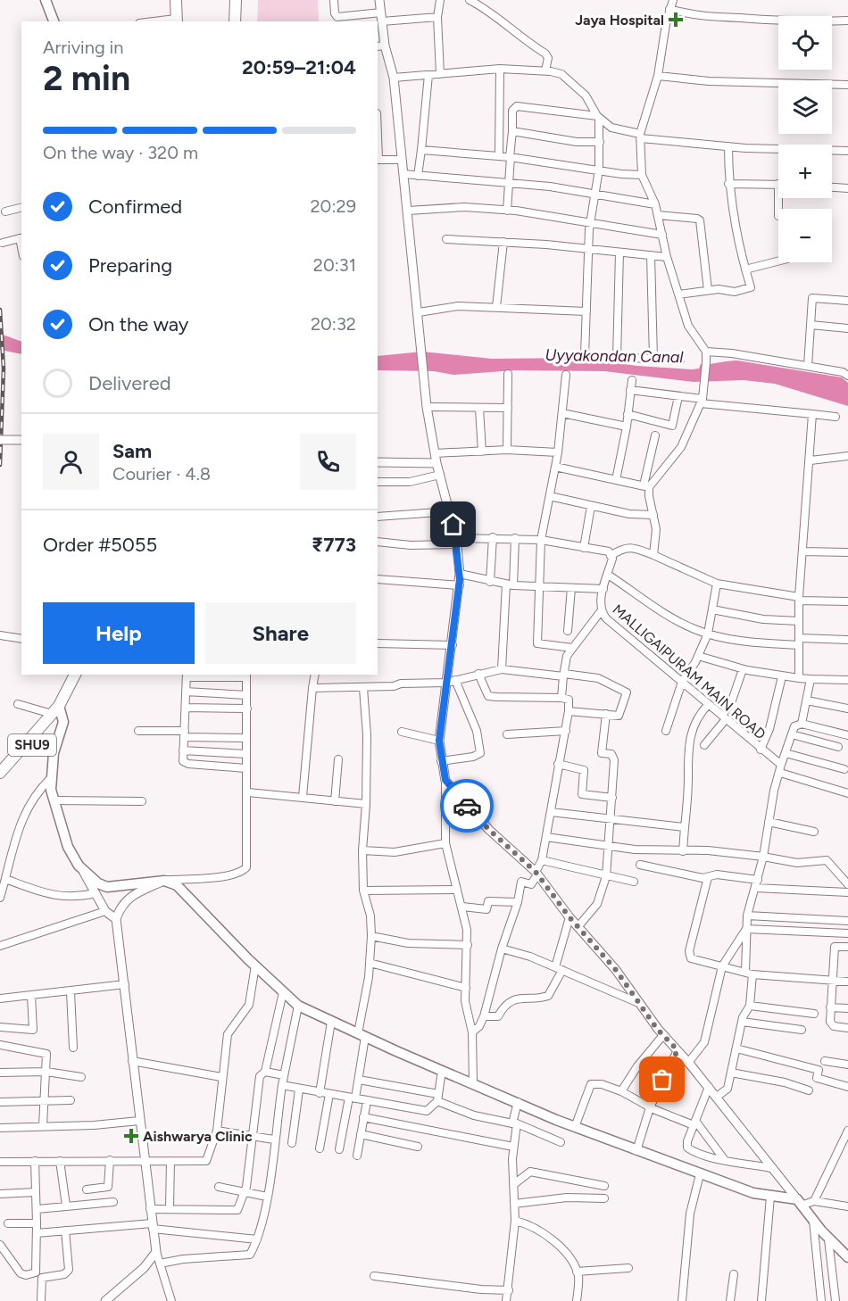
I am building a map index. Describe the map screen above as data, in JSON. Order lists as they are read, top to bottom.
{
  "streets": {
    "main road": ["SHU9"],
    "street": ["MALLIGAIPURAM MAIN ROAD"]
  },
  "water": ["Uyyakondan Canal"],
  "places": {
    "health": ["Jaya Hospital", "Aishwarya Clinic"]
  },
  "page": {
    "map_buttons": ["+", "−"],
    "heading": ["2 min", "Arriving in", "20:59–21:04"],
    "panel": [
      "Sam",
      "Courier · 4.8",
      "Order #5055",
      "₹773"
    ],
    "bar": "On the way · 320 m",
    "list": [
      ["Confirmed", "20:29"],
      ["Preparing", "20:31"],
      ["On the way", "20:32"],
      "Delivered"
    ],
    "buttons": ["Help", "Share"]
  }
}
